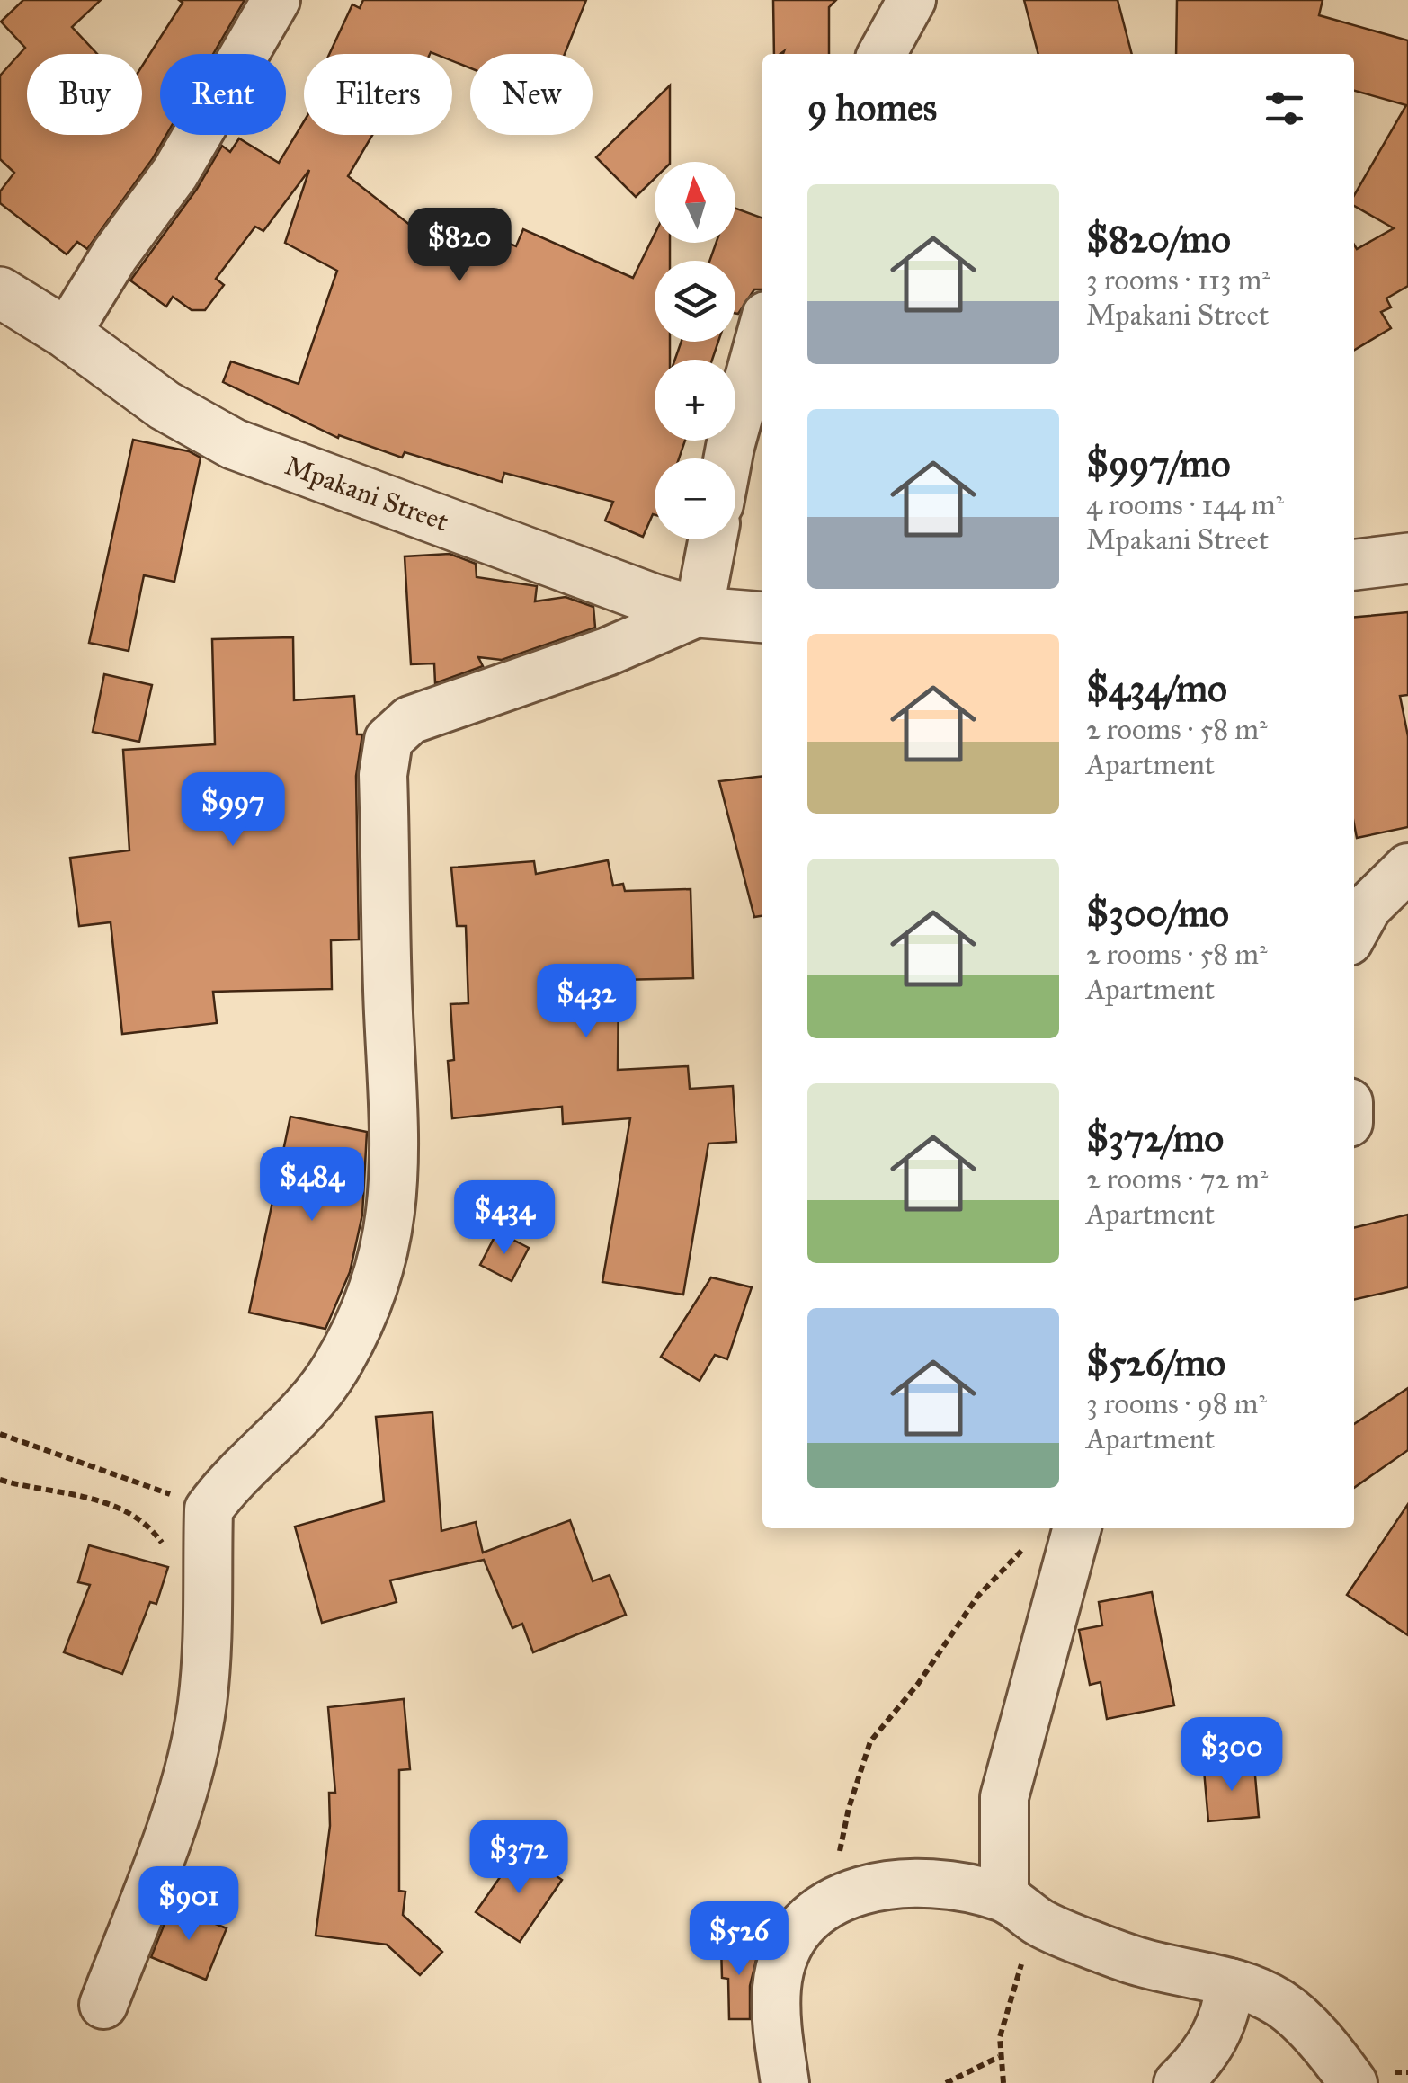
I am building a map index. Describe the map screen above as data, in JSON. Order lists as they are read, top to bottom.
{
  "streets": {
    "street": ["Mpakani Street"]
  },
  "north": "top",
  "page": {
    "chip": [
      "Buy",
      "Rent",
      "Filters",
      "New"
    ],
    "heading": "9 homes",
    "map_buttons": ["+", "−"],
    "list": [
      {
        "name": "$820/mo",
        "note": "3 rooms · 113 m² · Mpakani Street"
      },
      {
        "name": "$997/mo",
        "note": "4 rooms · 144 m² · Mpakani Street"
      },
      {
        "name": "$434/mo",
        "note": "2 rooms · 58 m² · Apartment"
      },
      {
        "name": "$300/mo",
        "note": "2 rooms · 58 m² · Apartment"
      },
      {
        "name": "$372/mo",
        "note": "2 rooms · 72 m² · Apartment"
      },
      {
        "name": "$526/mo",
        "note": "3 rooms · 98 m² · Apartment"
      }
    ],
    "price": [
      "$820",
      "$997",
      "$432",
      "$484",
      "$434",
      "$300",
      "$372",
      "$901",
      "$526"
    ]
  }
}
